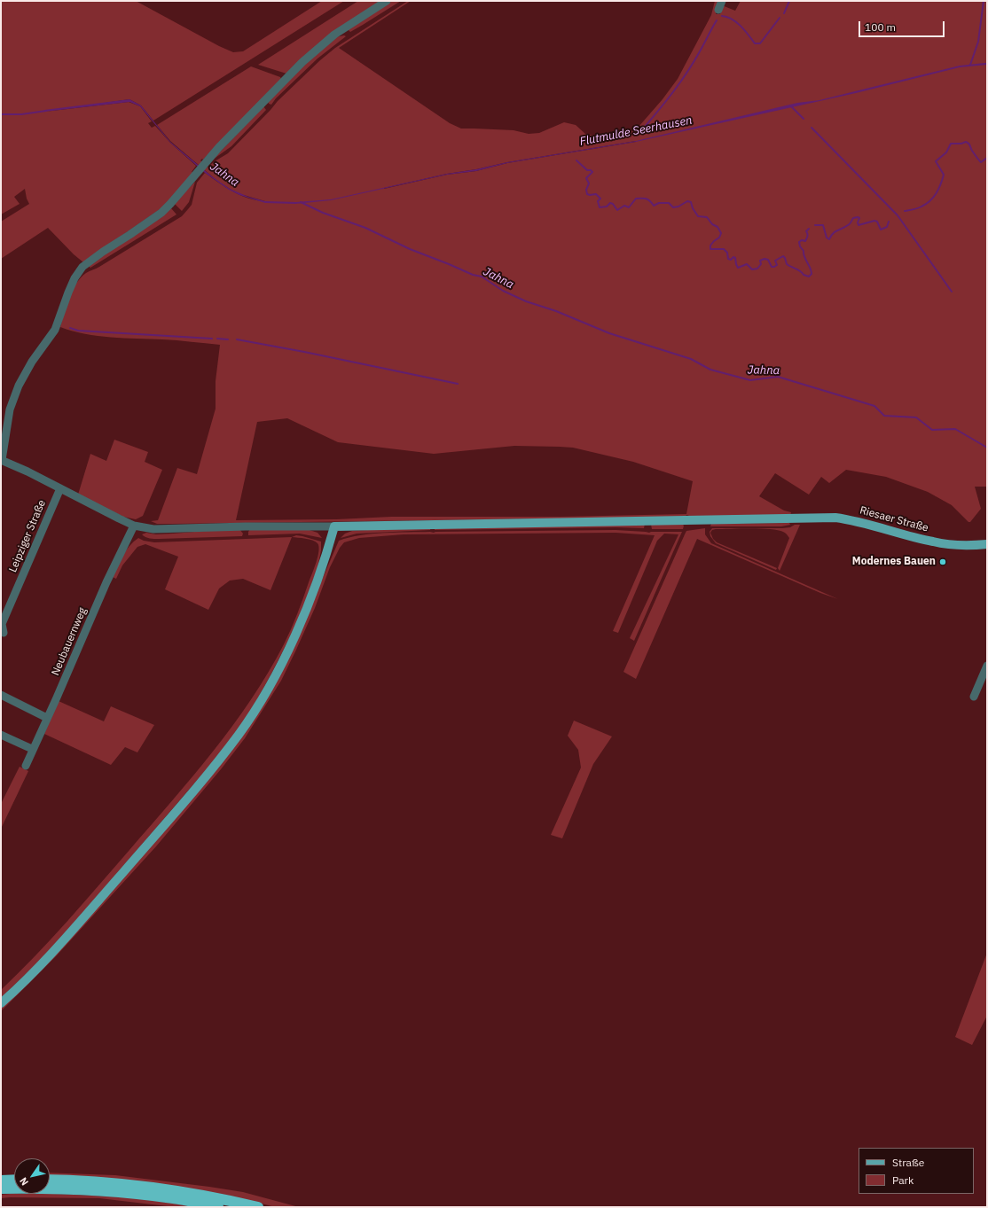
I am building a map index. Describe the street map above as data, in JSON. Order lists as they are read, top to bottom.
{
  "streets": {
    "main road": ["Riesaer Straße"],
    "street": ["Leipziger Straße", "Neubauernweg"]
  },
  "water": ["Flutmulde Seerhausen", "Jahna"],
  "places": ["Modernes Bauen"],
  "legend": ["Straße", "Park"],
  "scale_bar": "100 m",
  "north": "bottom left"
}
